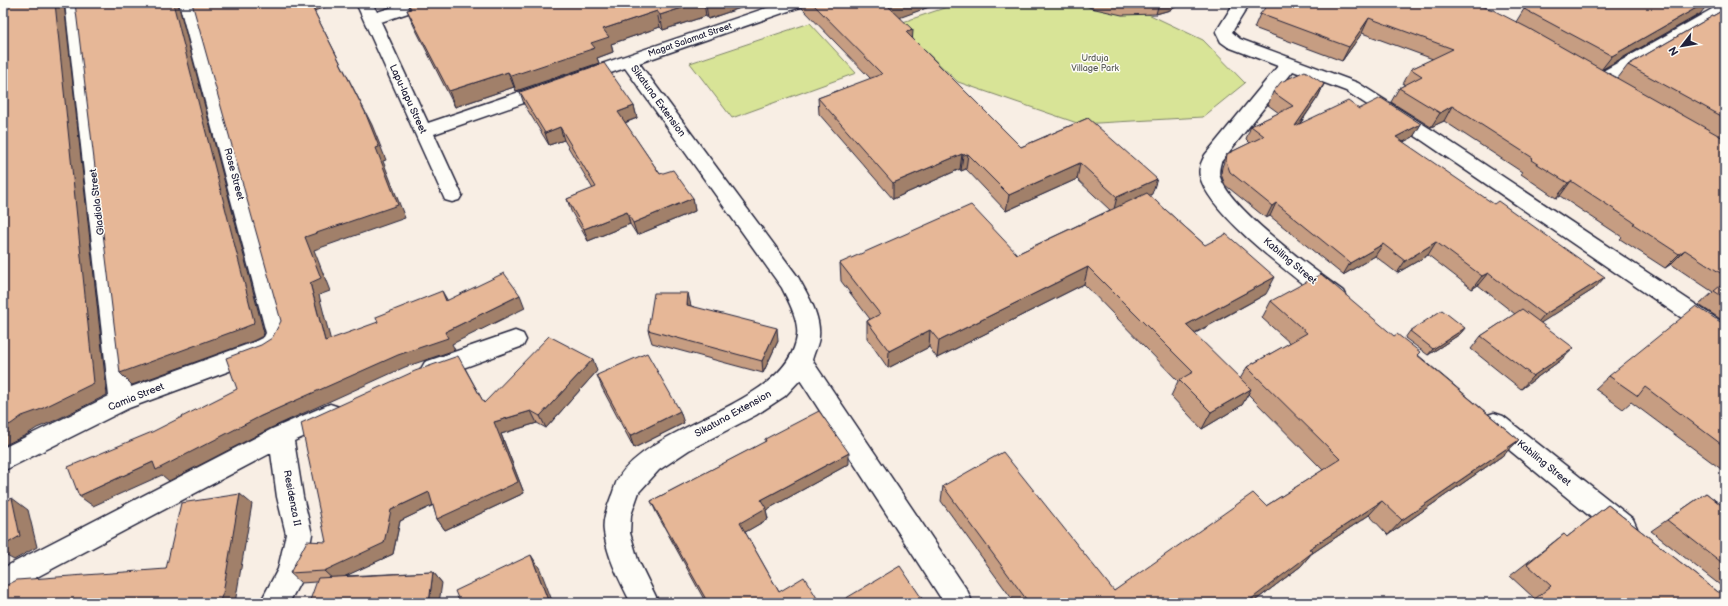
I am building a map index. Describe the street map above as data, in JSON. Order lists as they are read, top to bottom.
{
  "streets": {
    "street": [
      "Magat Salamat Street",
      "Lapu-lapu Street",
      "Sikatuna Extension",
      "Rose Street",
      "Gladiola Street",
      "Kabiling Street",
      "Camia Street",
      "Residenza II"
    ]
  },
  "crossings": [
    ["Magat Salamat Street", "Lapu-lapu Street"],
    ["Magat Salamat Street", "Sikatuna Extension"],
    ["Rose Street", "Camia Street"],
    ["Gladiola Street", "Camia Street"]
  ],
  "parks": ["Urduja Village Park"],
  "north": "bottom left"
}
